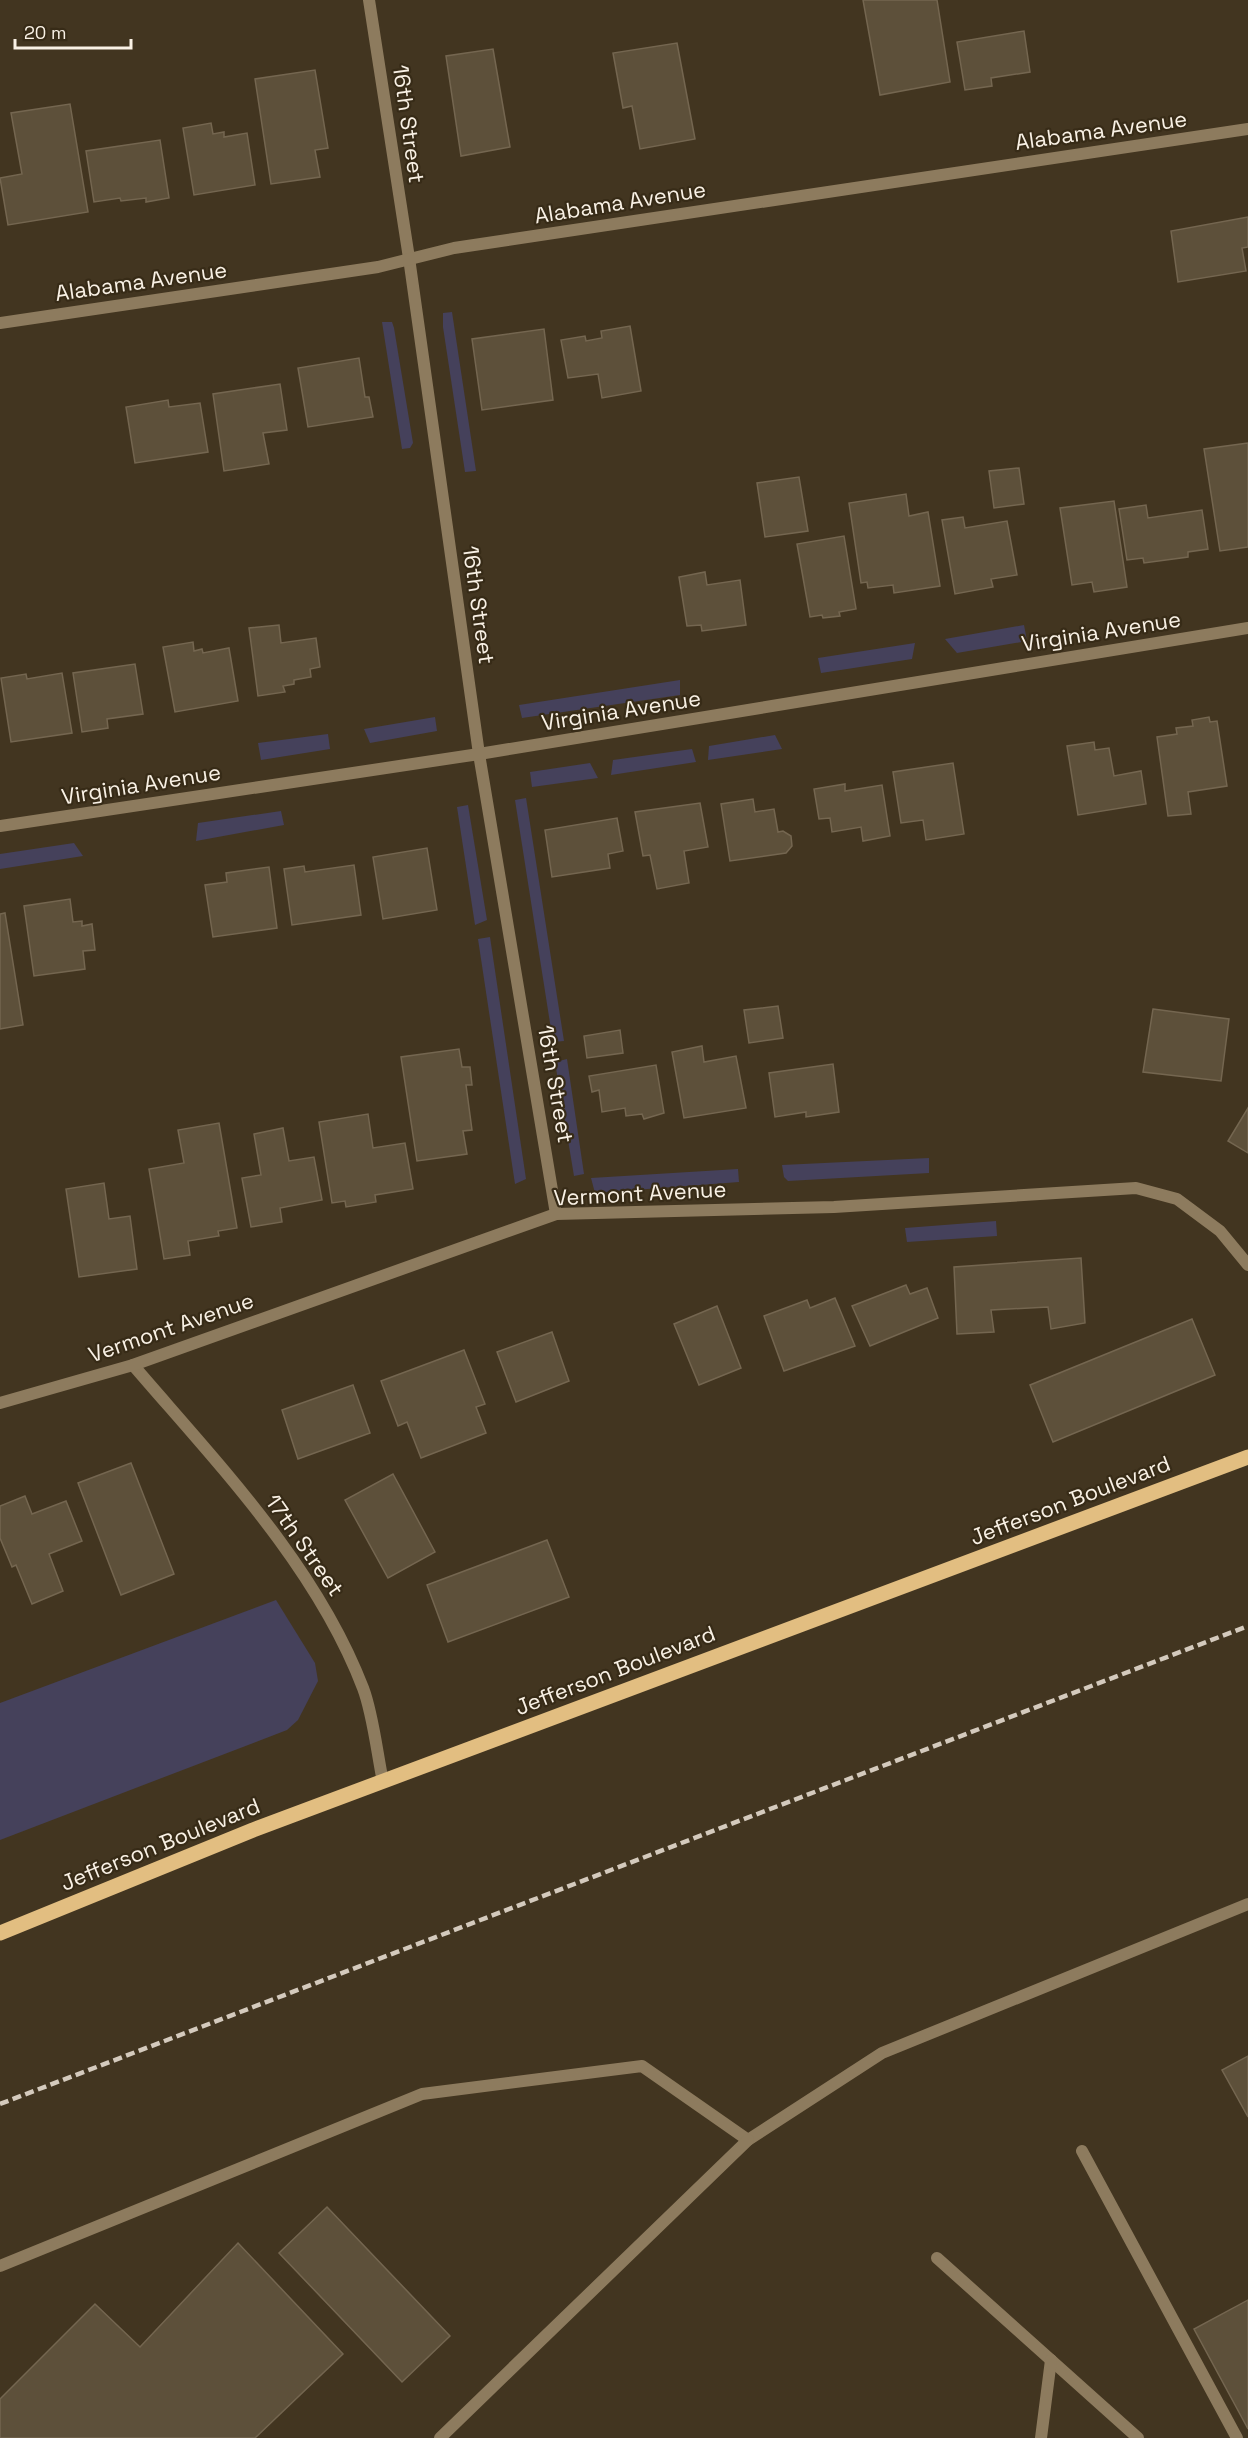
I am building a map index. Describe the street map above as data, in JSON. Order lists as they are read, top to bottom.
{
  "streets": {
    "main road": ["Jefferson Boulevard"],
    "street": [
      "16th Street",
      "Alabama Avenue",
      "Virginia Avenue",
      "Vermont Avenue",
      "17th Street"
    ]
  },
  "crossings": [
    ["16th Street", "Alabama Avenue"],
    ["16th Street", "Virginia Avenue"],
    ["16th Street", "Vermont Avenue"],
    ["Vermont Avenue", "17th Street"],
    ["Jefferson Boulevard", "17th Street"]
  ],
  "scale_bar": "20 m"
}
